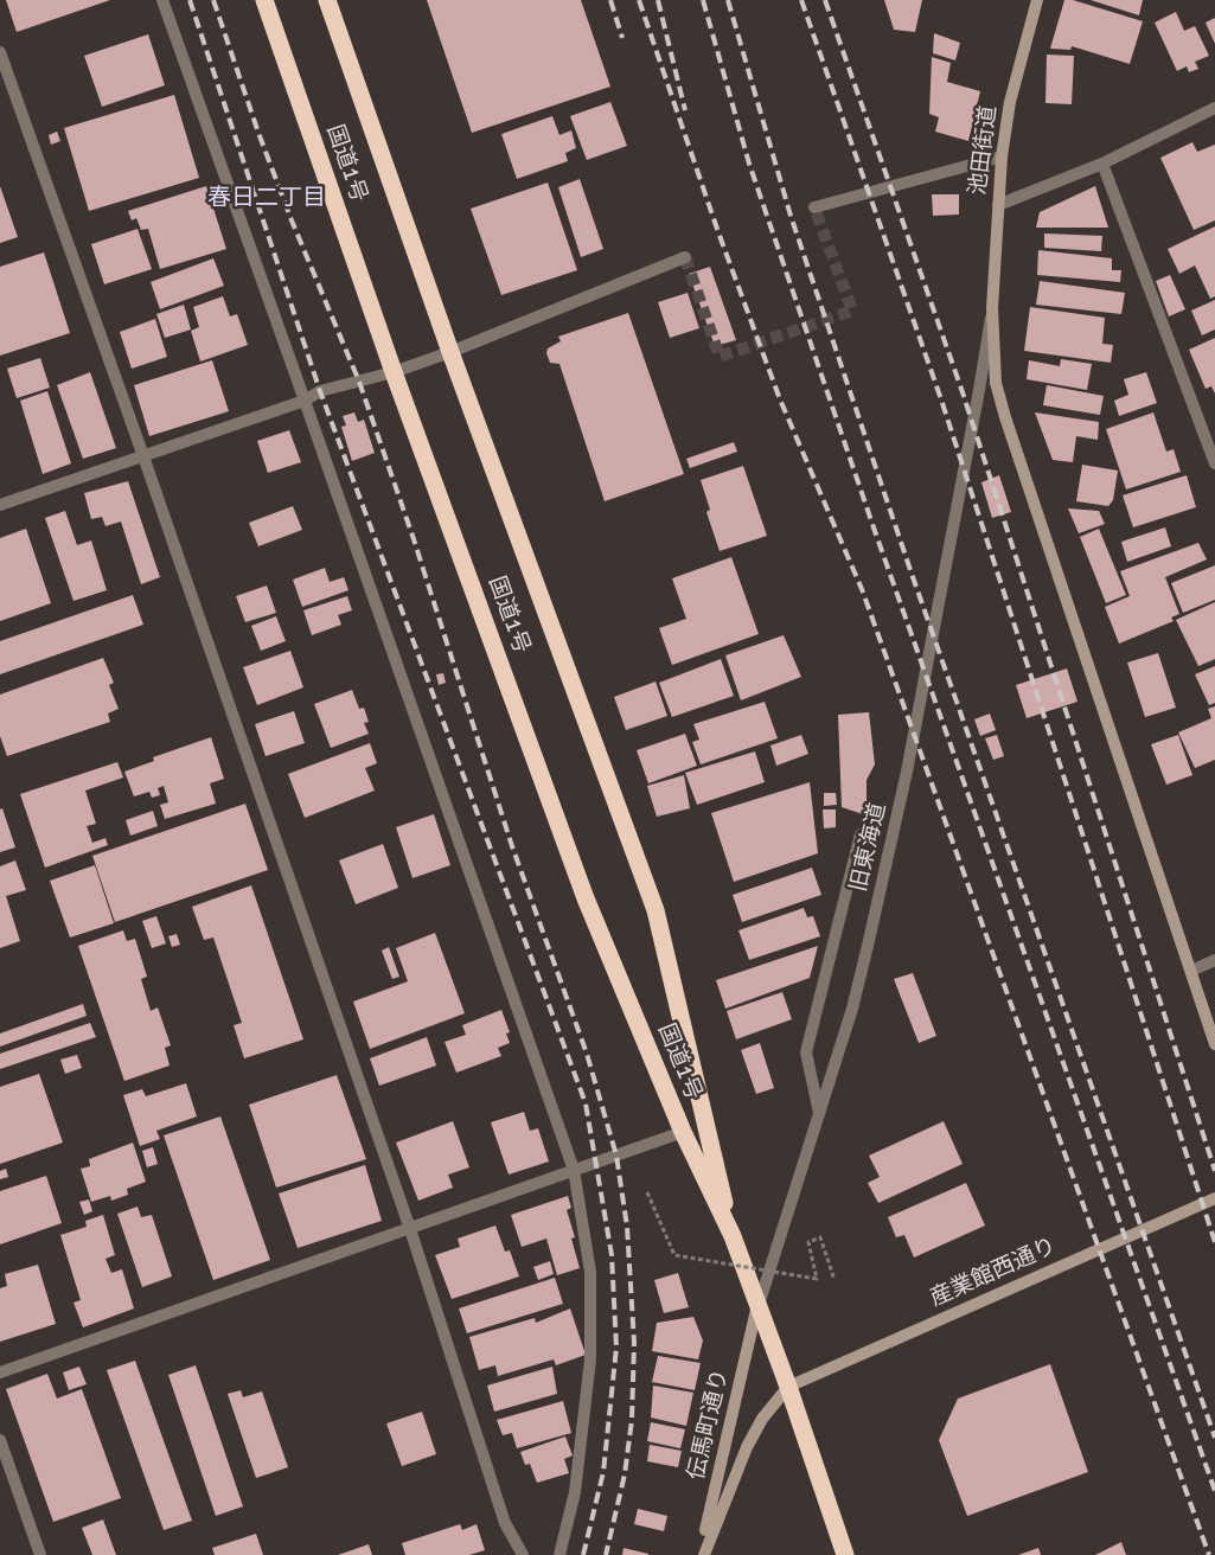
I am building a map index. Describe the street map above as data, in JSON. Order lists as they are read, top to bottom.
{
  "streets": {
    "highway": ["国道1号"],
    "street": [
      "池田街道",
      "旧東海道",
      "産業館西通り",
      "伝馬町通り"
    ]
  },
  "crossings": [
    ["池田街道", "旧東海道"],
    ["国道1号", "旧東海道"],
    ["国道1号", "産業館西通り"],
    ["国道1号", "伝馬町通り"],
    ["旧東海道", "伝馬町通り"]
  ],
  "districts": ["春日二丁目"]
}
